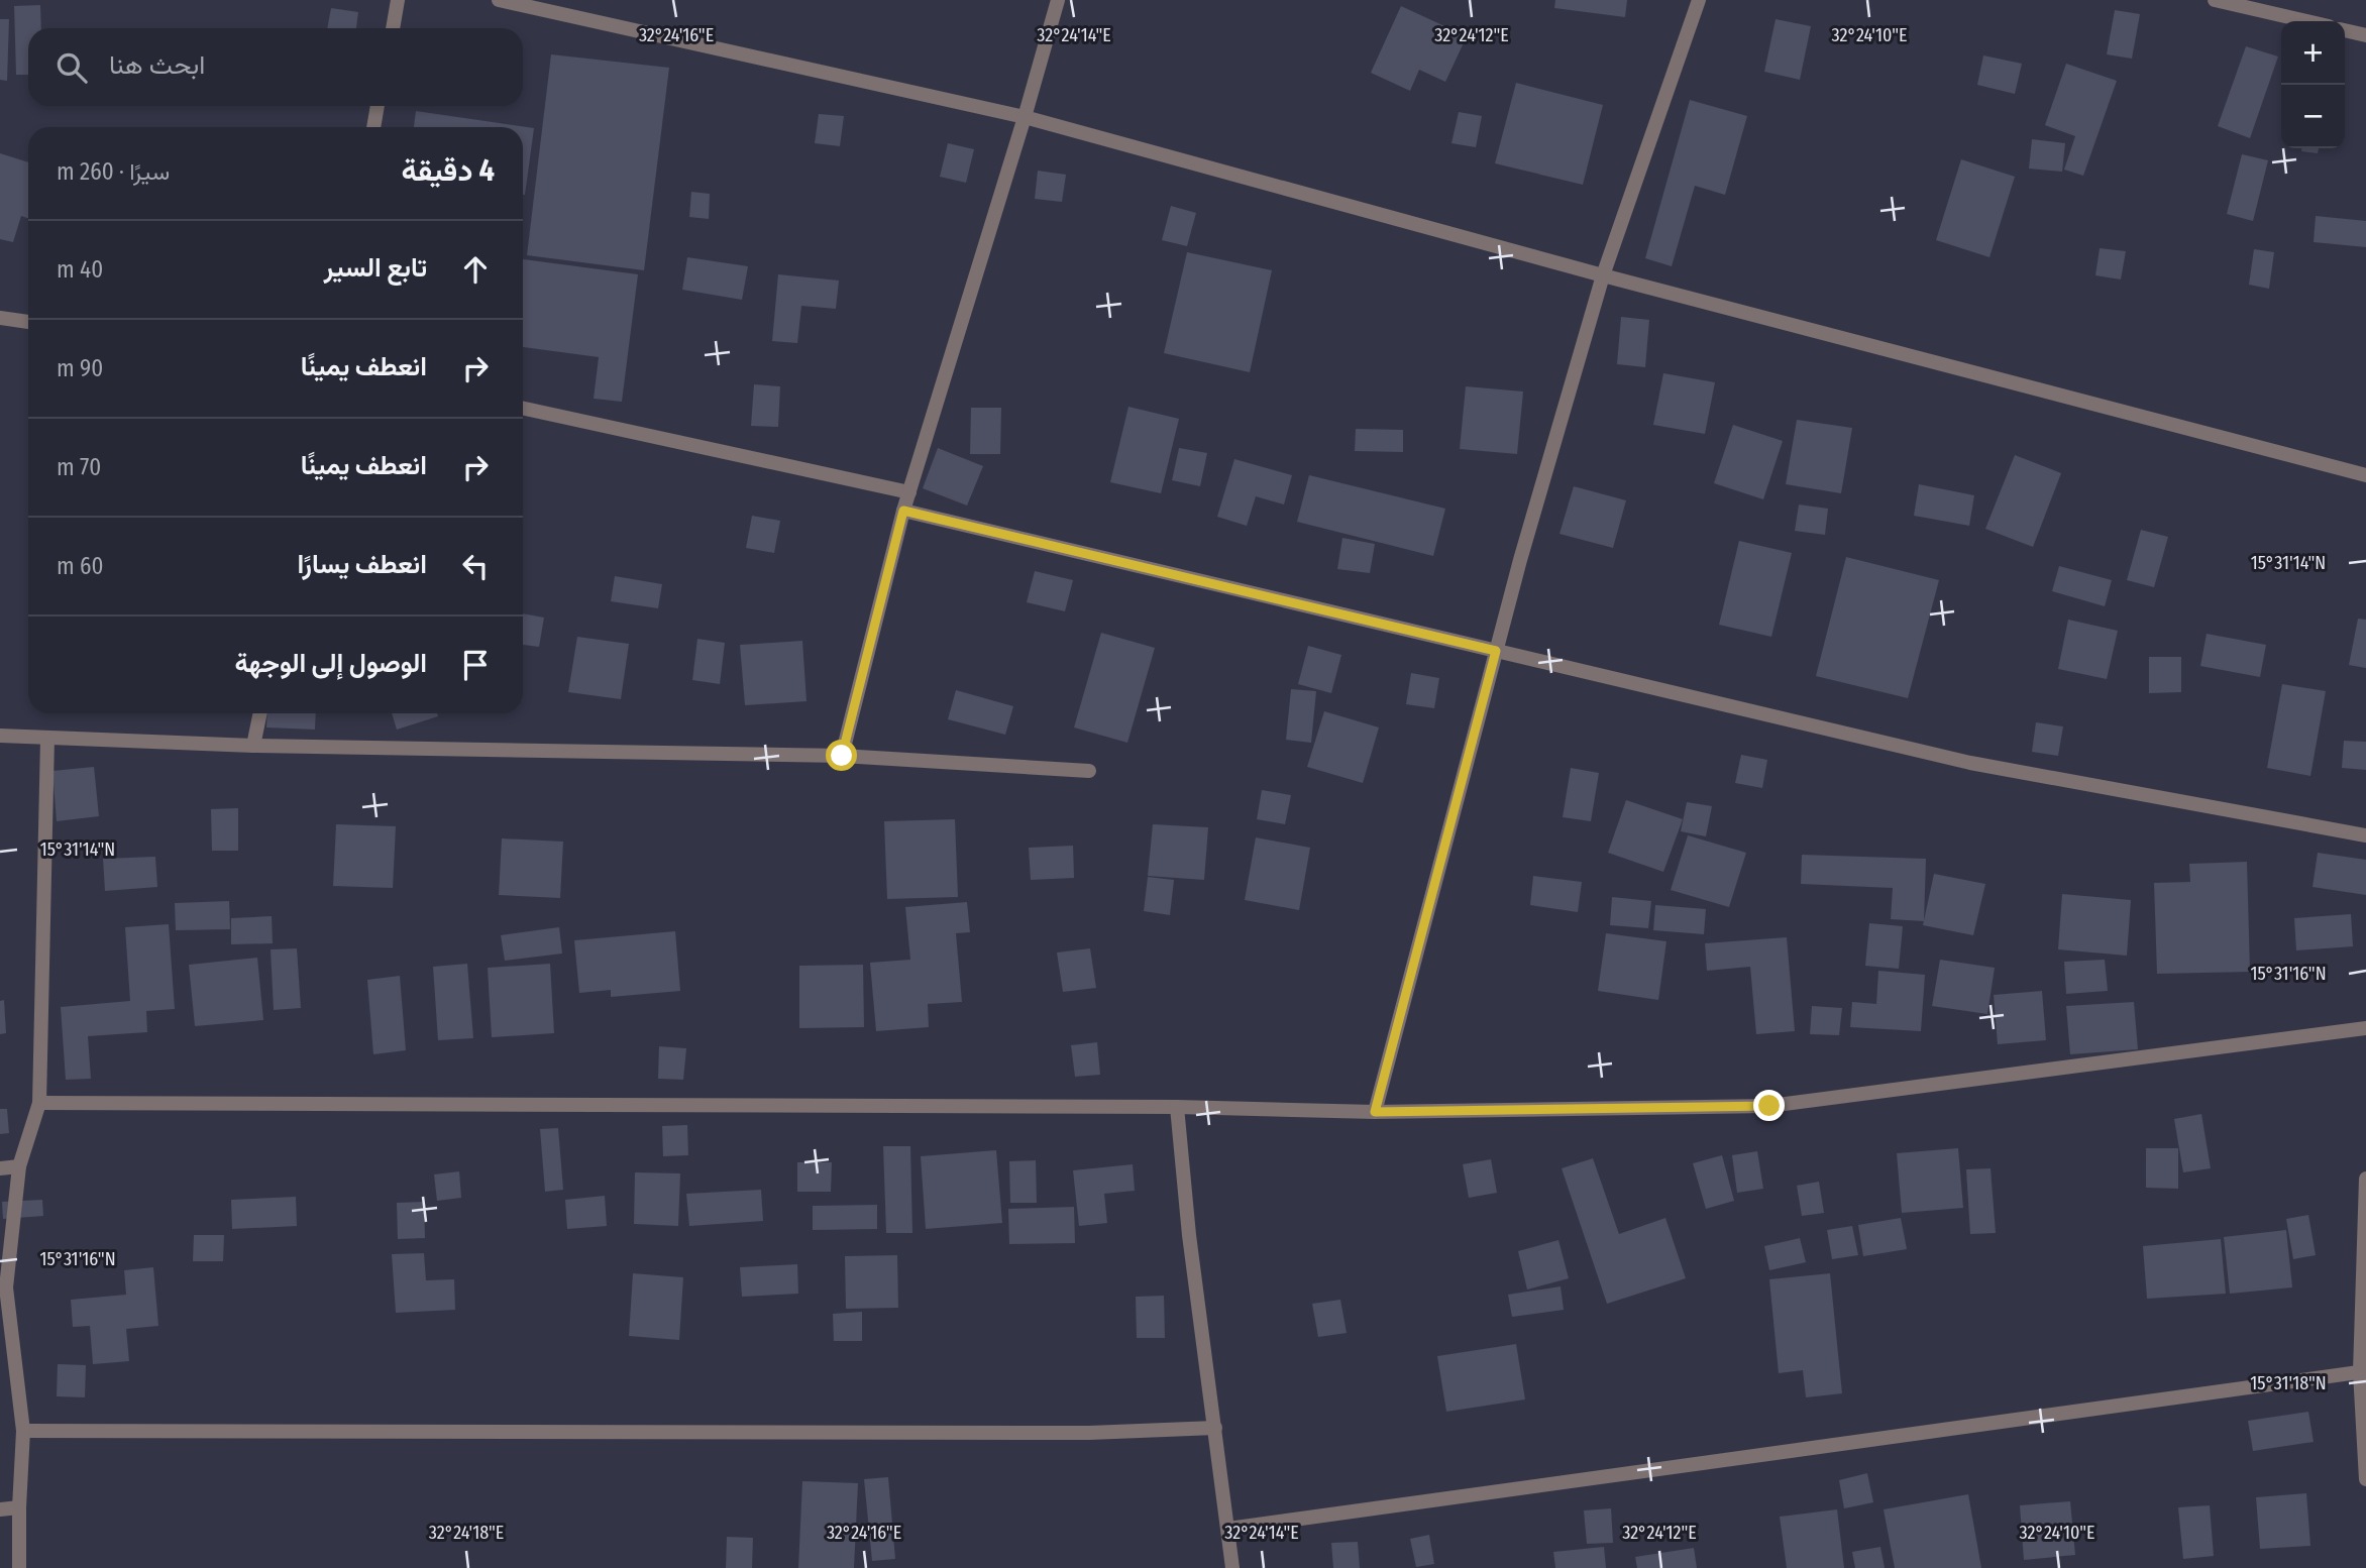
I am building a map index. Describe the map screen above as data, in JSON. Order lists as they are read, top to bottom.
{
  "page": {
    "map_buttons": ["+", "−"],
    "search": "ابحث هنا",
    "heading": ["4 دقيقة", "سيرًا · 260 m"],
    "list": [
      ["تابع السير", "40 m"],
      ["انعطف يمينًا", "90 m"],
      ["انعطف يمينًا", "70 m"],
      ["انعطف يسارًا", "60 m"],
      "الوصول إلى الوجهة"
    ]
  },
  "coordinates": [
    "32°24'16\"E",
    "32°24'14\"E",
    "32°24'12\"E",
    "32°24'10\"E",
    "15°31'14\"N",
    "15°31'16\"N",
    "15°31'18\"N",
    "32°24'18\"E"
  ]
}
